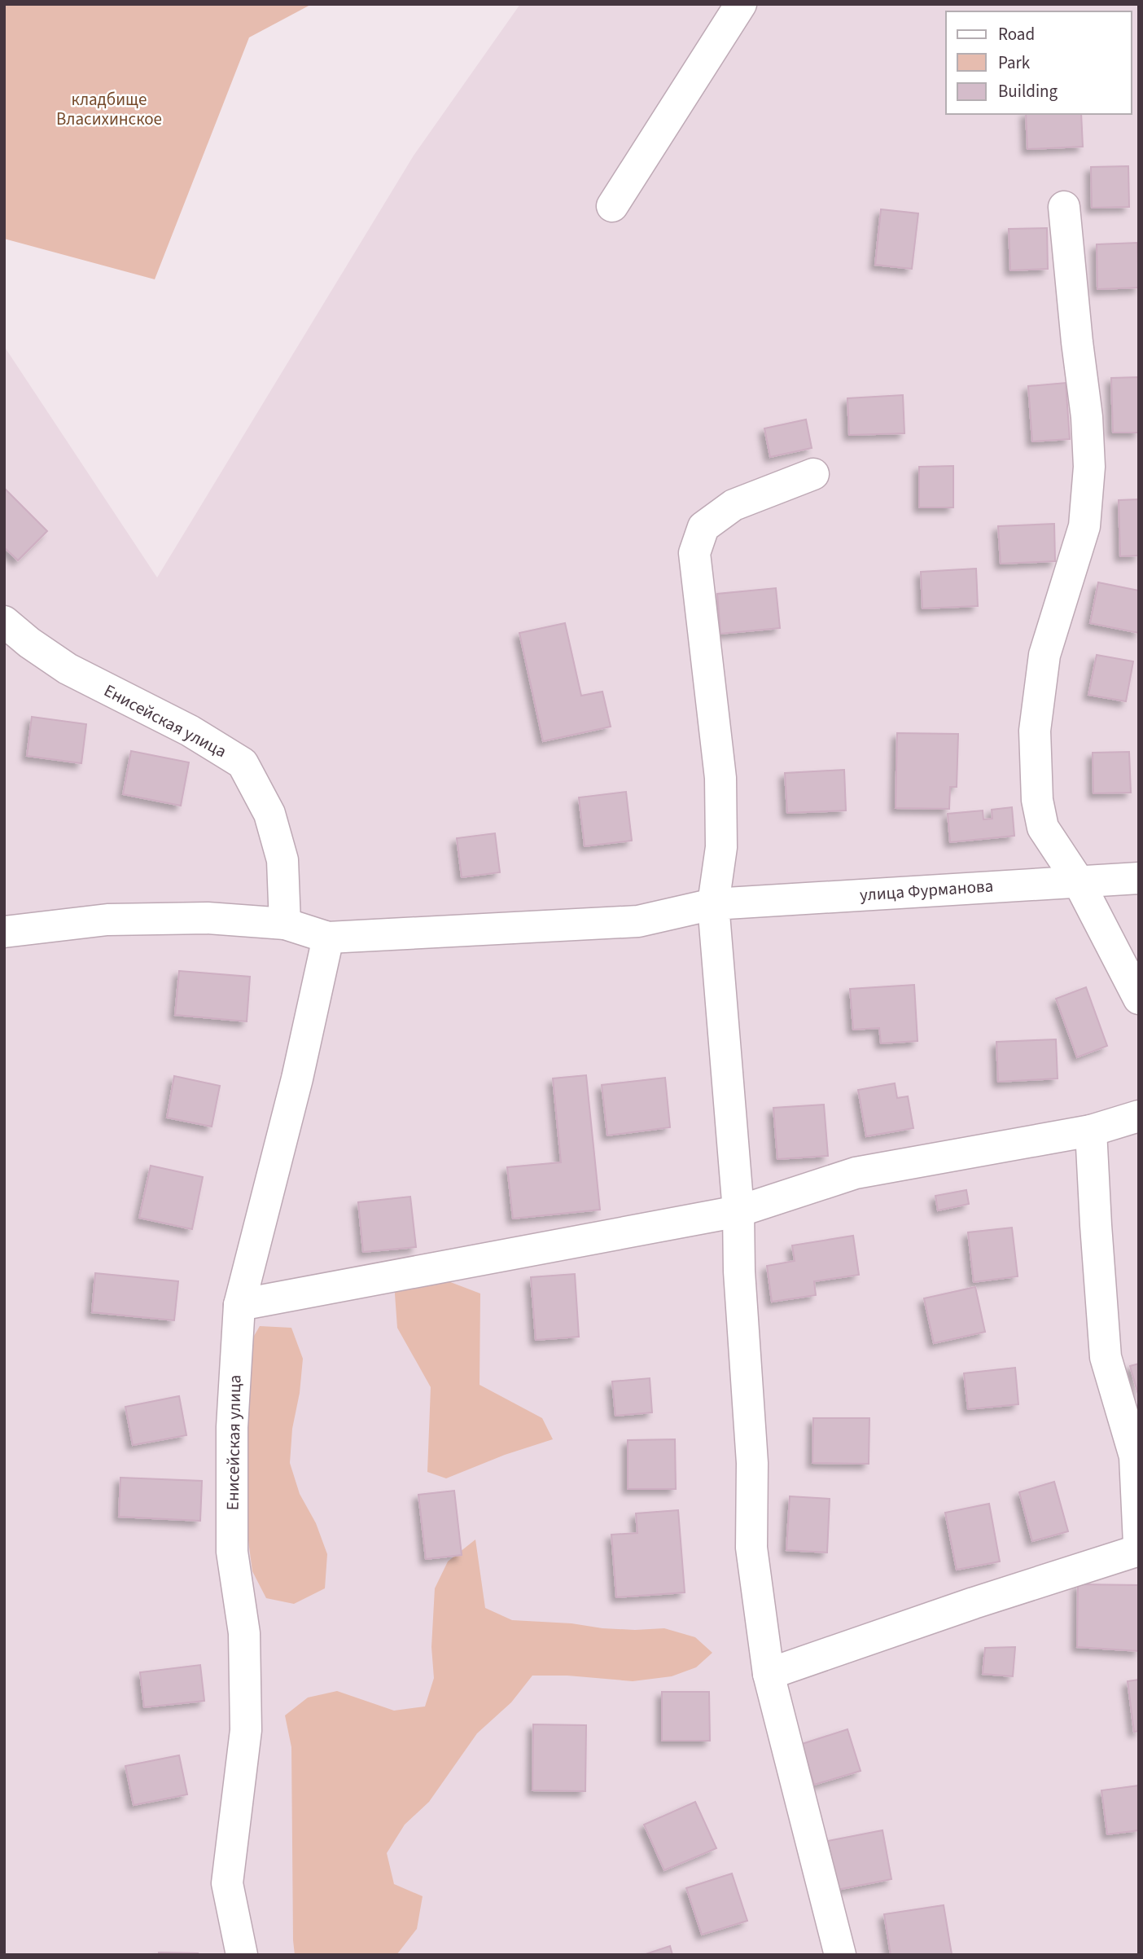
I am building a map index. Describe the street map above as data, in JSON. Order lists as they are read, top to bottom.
{
  "streets": {
    "street": ["Енисейская улица", "улица Фурманова"]
  },
  "crossings": [
    ["Енисейская улица", "улица Фурманова"]
  ],
  "parks": ["кладбище Власихинское"],
  "legend": ["Road", "Park", "Building"]
}
